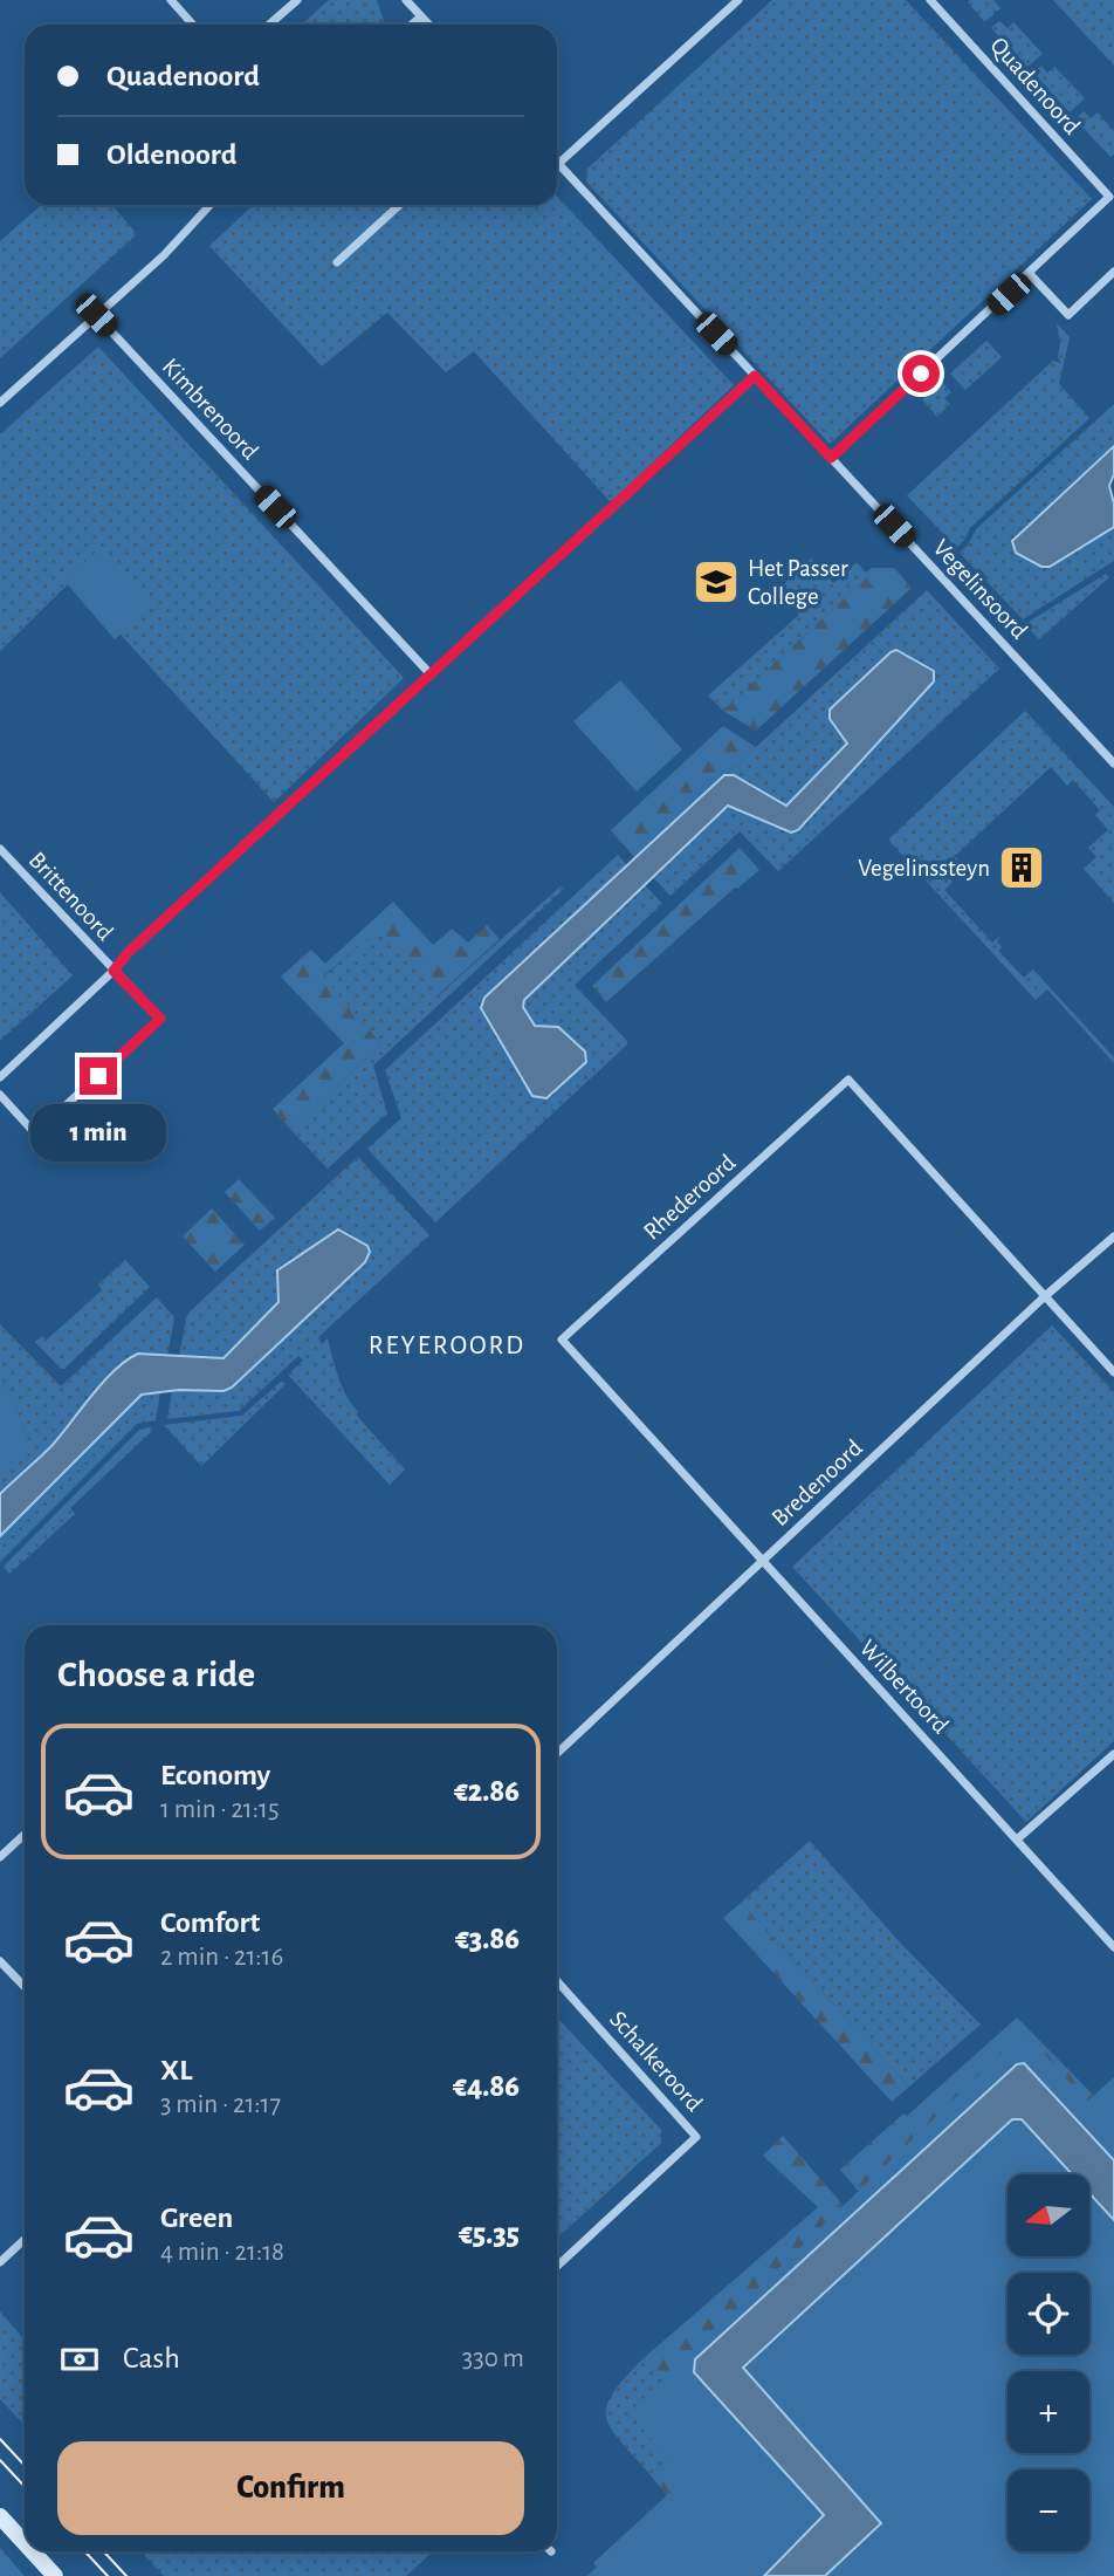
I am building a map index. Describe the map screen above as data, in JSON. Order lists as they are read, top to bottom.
{
  "streets": {
    "street": [
      "Quadenoord",
      "Kimbrenoord",
      "Vegelinsoord",
      "Brittenoord",
      "Rhederoord",
      "Bredenoord",
      "Wilbertoord",
      "Schalkeroord"
    ]
  },
  "crossings": [
    ["Quadenoord", "Vegelinsoord"],
    ["Rhederoord", "Bredenoord"],
    ["Rhederoord", "Wilbertoord"],
    ["Bredenoord", "Wilbertoord"]
  ],
  "districts": ["REYEROORD"],
  "places": {
    "school or university": ["Het Passer College"],
    "building": ["Vegelinssteyn"]
  },
  "north": "left",
  "page": {
    "banner": ["Quadenoord", "Oldenoord"],
    "bubble": "1 min",
    "heading": "Choose a ride",
    "list": [
      {
        "name": "Economy",
        "note": "1 min · 21:15",
        "value": "€2.86"
      },
      {
        "name": "Comfort",
        "note": "2 min · 21:16",
        "value": "€3.86"
      },
      {
        "name": "XL",
        "note": "3 min · 21:17",
        "value": "€4.86"
      },
      {
        "name": "Green",
        "note": "4 min · 21:18",
        "value": "€5.35"
      }
    ],
    "map_buttons": ["+", "−"],
    "pay": ["Cash", "330 m"],
    "buttons": "Confirm"
  }
}
